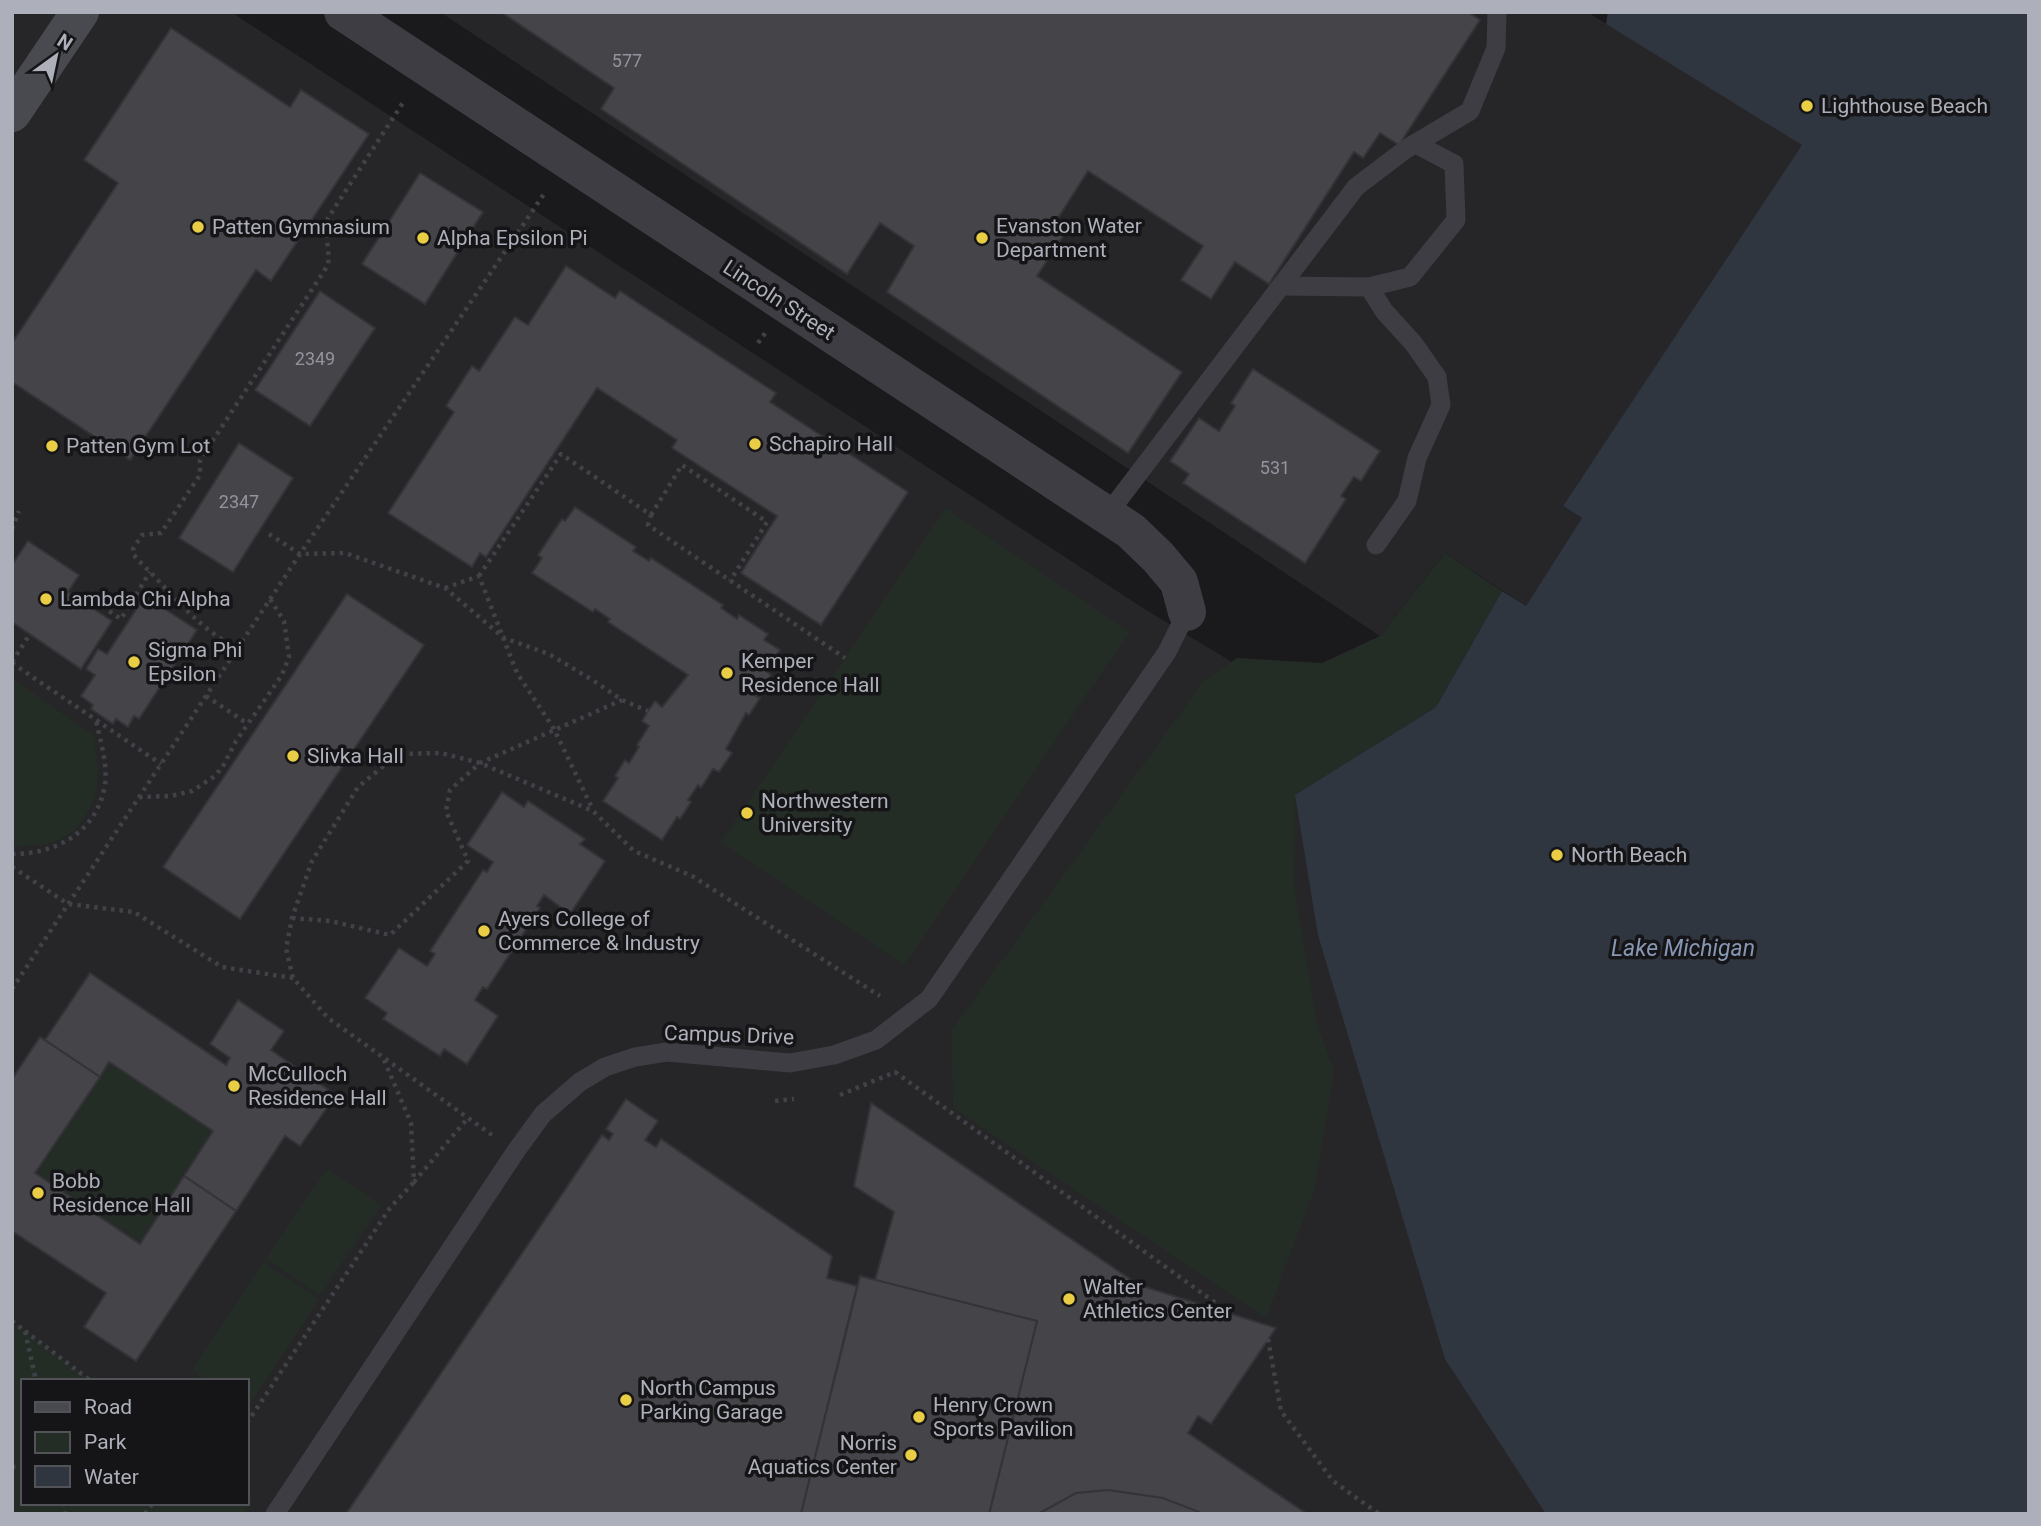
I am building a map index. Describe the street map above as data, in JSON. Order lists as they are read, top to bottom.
{
  "streets": {
    "street": ["Lincoln Street"],
    "lane": ["Campus Drive"]
  },
  "crossings": [
    ["Lincoln Street", "Campus Drive"]
  ],
  "water": ["Lake Michigan"],
  "places": [
    "Lighthouse Beach",
    "Patten Gymnasium",
    "Alpha Epsilon Pi",
    "Evanston Water Department",
    "Schapiro Hall",
    "Patten Gym Lot",
    "Lambda Chi Alpha",
    "Sigma Phi Epsilon",
    "Kemper Residence Hall",
    "Slivka Hall",
    "Northwestern University",
    "North Beach",
    "Ayers College of Commerce & Industry",
    "McCulloch Residence Hall",
    "Bobb Residence Hall",
    "Walter Athletics Center",
    "North Campus Parking Garage",
    "Henry Crown Sports Pavilion",
    "Norris Aquatics Center"
  ],
  "house_numbers": [
    "577",
    "2349",
    "531",
    "2347"
  ],
  "legend": ["Road", "Park", "Water"],
  "north": "top right"
}
